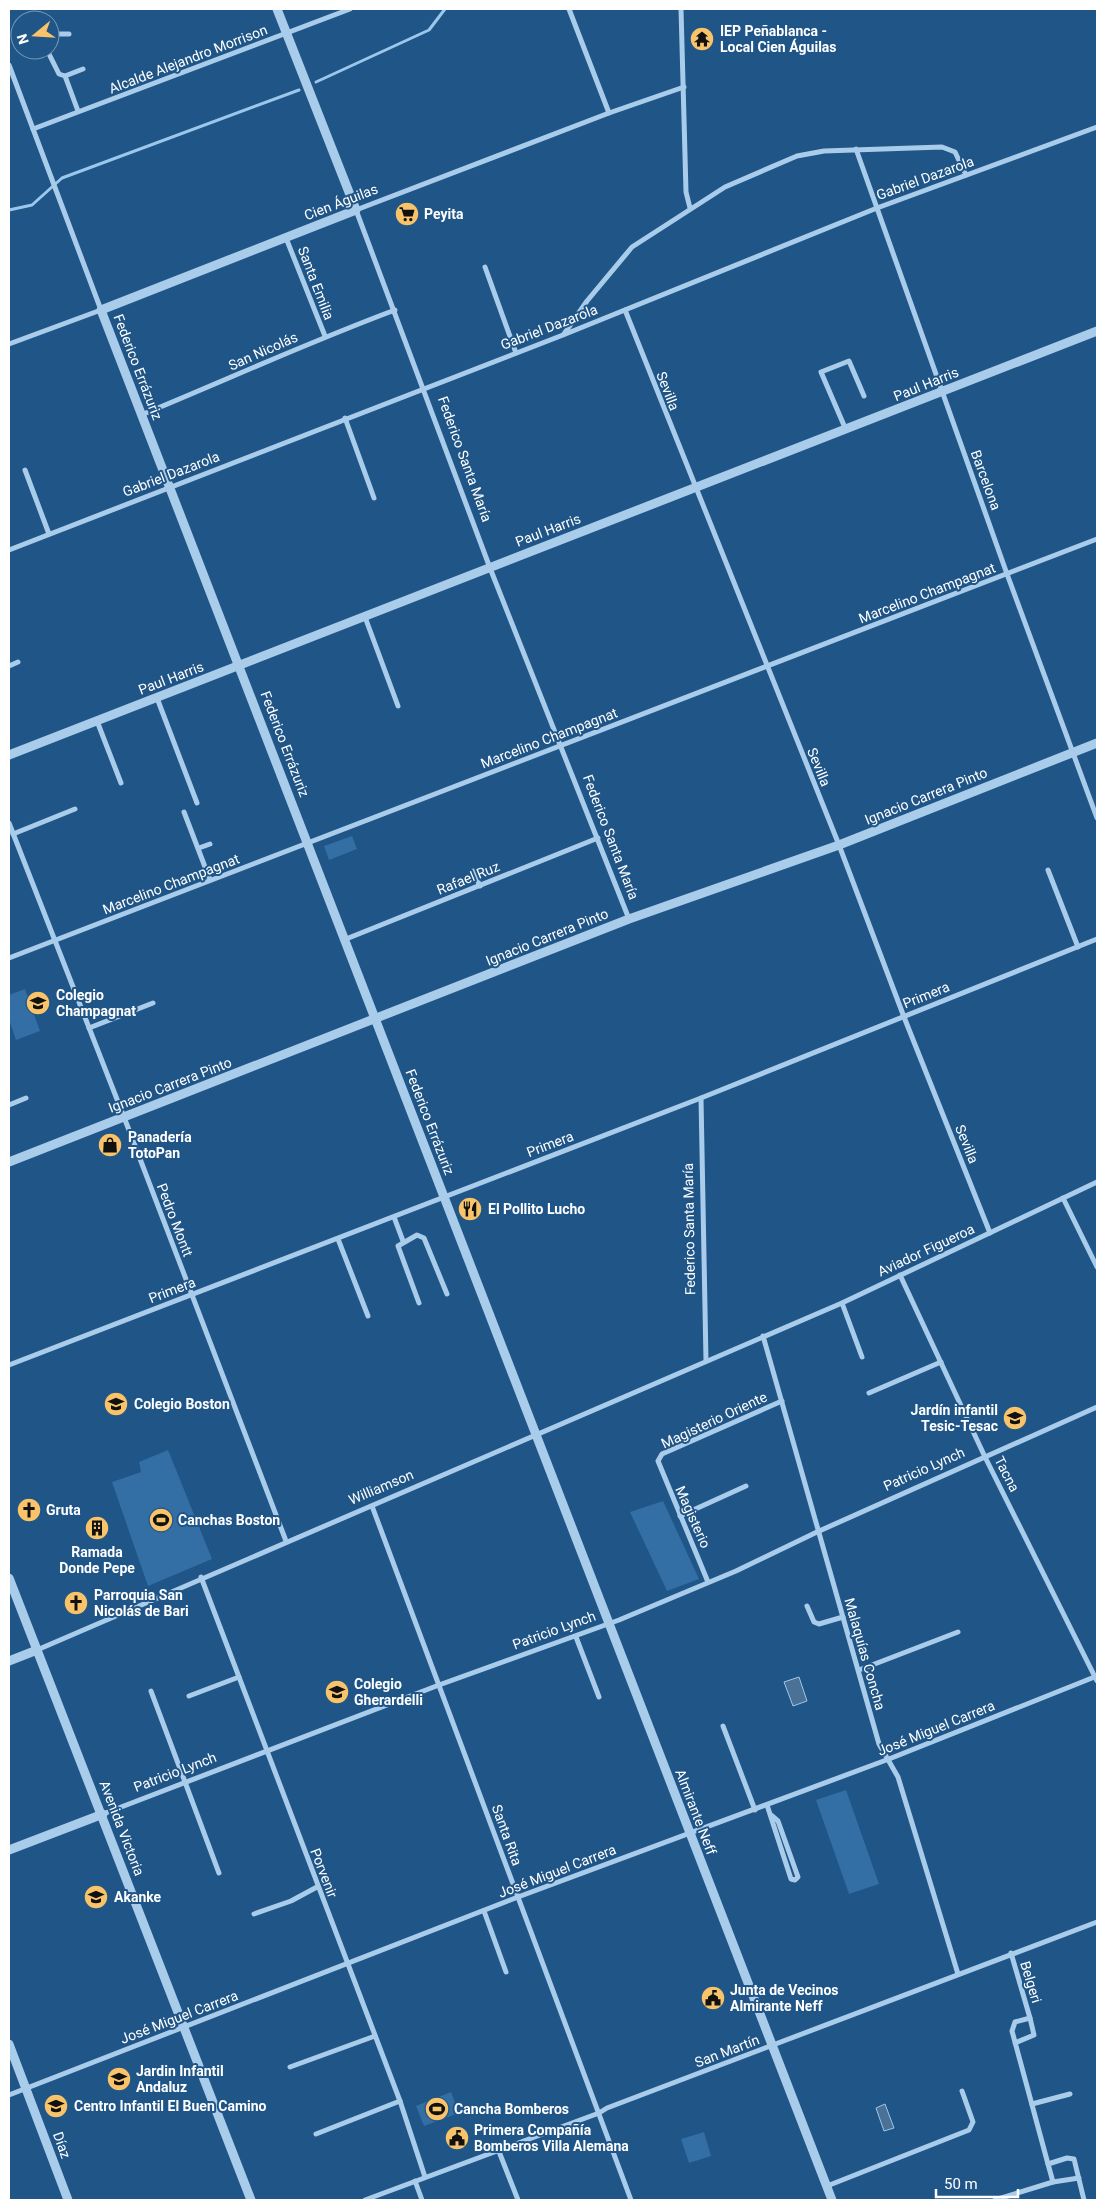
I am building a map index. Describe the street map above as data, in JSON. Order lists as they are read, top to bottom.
{
  "streets": {
    "street": [
      "Alcalde Alejandro Morrison",
      "Gabriel Dazarola",
      "Cien Águilas",
      "Santa Emilia",
      "San Nicolás",
      "Federico Errázuriz",
      "Paul Harris",
      "Sevilla",
      "Federico Santa María",
      "Barcelona",
      "Marcelino Champagnat",
      "Ignacio Carrera Pinto",
      "Rafael Ruz",
      "Primera",
      "Pedro Montt",
      "Aviador Figueroa",
      "Magisterio Oriente",
      "Patricio Lynch",
      "Tacna",
      "Williamson",
      "Magisterio",
      "Malaquías Concha",
      "José Miguel Carrera",
      "Almirante Neff",
      "Avenida Victoria",
      "Santa Rita",
      "Porvenir",
      "Belgeri",
      "San Martín",
      "Díaz"
    ]
  },
  "crossings": [
    ["Alcalde Alejandro Morrison", "Federico Errázuriz"],
    ["Alcalde Alejandro Morrison", "Federico Santa María"],
    ["Gabriel Dazarola", "Federico Errázuriz"],
    ["Gabriel Dazarola", "Sevilla"],
    ["Gabriel Dazarola", "Federico Santa María"],
    ["Gabriel Dazarola", "Barcelona"],
    ["Cien Águilas", "Santa Emilia"],
    ["Cien Águilas", "Federico Errázuriz"],
    ["Cien Águilas", "Federico Santa María"],
    ["Santa Emilia", "San Nicolás"],
    ["San Nicolás", "Federico Errázuriz"],
    ["San Nicolás", "Federico Santa María"],
    ["Federico Errázuriz", "Paul Harris"],
    ["Federico Errázuriz", "Marcelino Champagnat"],
    ["Federico Errázuriz", "Ignacio Carrera Pinto"],
    ["Federico Errázuriz", "Rafael Ruz"],
    ["Federico Errázuriz", "Primera"],
    ["Federico Errázuriz", "Williamson"],
    ["Federico Errázuriz", "Almirante Neff"],
    ["Paul Harris", "Sevilla"],
    ["Paul Harris", "Federico Santa María"],
    ["Paul Harris", "Barcelona"],
    ["Sevilla", "Marcelino Champagnat"],
    ["Sevilla", "Ignacio Carrera Pinto"],
    ["Sevilla", "Primera"],
    ["Sevilla", "Aviador Figueroa"],
    ["Federico Santa María", "Marcelino Champagnat"],
    ["Federico Santa María", "Ignacio Carrera Pinto"],
    ["Federico Santa María", "Rafael Ruz"],
    ["Federico Santa María", "Primera"],
    ["Federico Santa María", "Williamson"],
    ["Barcelona", "Marcelino Champagnat"],
    ["Barcelona", "Ignacio Carrera Pinto"],
    ["Marcelino Champagnat", "Pedro Montt"],
    ["Ignacio Carrera Pinto", "Pedro Montt"],
    ["Primera", "Pedro Montt"],
    ["Pedro Montt", "Williamson"],
    ["Aviador Figueroa", "Tacna"],
    ["Aviador Figueroa", "Williamson"],
    ["Aviador Figueroa", "Malaquías Concha"],
    ["Magisterio Oriente", "Magisterio"],
    ["Magisterio Oriente", "Malaquías Concha"],
    ["Patricio Lynch", "Tacna"],
    ["Patricio Lynch", "Magisterio"],
    ["Patricio Lynch", "Malaquías Concha"],
    ["Patricio Lynch", "Almirante Neff"],
    ["Patricio Lynch", "Avenida Victoria"],
    ["Patricio Lynch", "Santa Rita"],
    ["Patricio Lynch", "Porvenir"],
    ["Tacna", "José Miguel Carrera"],
    ["Williamson", "Malaquías Concha"],
    ["Williamson", "Almirante Neff"],
    ["Williamson", "Avenida Victoria"],
    ["Williamson", "Santa Rita"],
    ["Williamson", "Porvenir"],
    ["Malaquías Concha", "José Miguel Carrera"],
    ["Malaquías Concha", "San Martín"],
    ["José Miguel Carrera", "Almirante Neff"],
    ["José Miguel Carrera", "Avenida Victoria"],
    ["José Miguel Carrera", "Santa Rita"],
    ["José Miguel Carrera", "Porvenir"],
    ["José Miguel Carrera", "Díaz"],
    ["Almirante Neff", "San Martín"],
    ["Santa Rita", "San Martín"],
    ["Porvenir", "San Martín"],
    ["Belgeri", "San Martín"]
  ],
  "places": {
    "temple": ["IEP Peñablanca - Local Cien Águilas"],
    "supermarket": ["Peyita"],
    "school or university": [
      "Colegio Champagnat",
      "Colegio Boston",
      "Jardín infantil Tesic-Tesac",
      "Colegio Gherardelli",
      "Akanke",
      "Jardin Infantil Andaluz",
      "Centro Infantil El Buen Camino"
    ],
    "shop": ["Panadería TotoPan"],
    "restaurant": ["El Pollito Lucho"],
    "church": ["Gruta", "Parroquia San Nicolás de Bari"],
    "sports": ["Canchas Boston", "Cancha Bomberos"],
    "building": ["Ramada Donde Pepe"],
    "public building": ["Junta de Vecinos Almirante Neff", "Primera Compañía Bomberos Villa Alemana"]
  },
  "scale_bar": "50 m",
  "north": "left"
}
